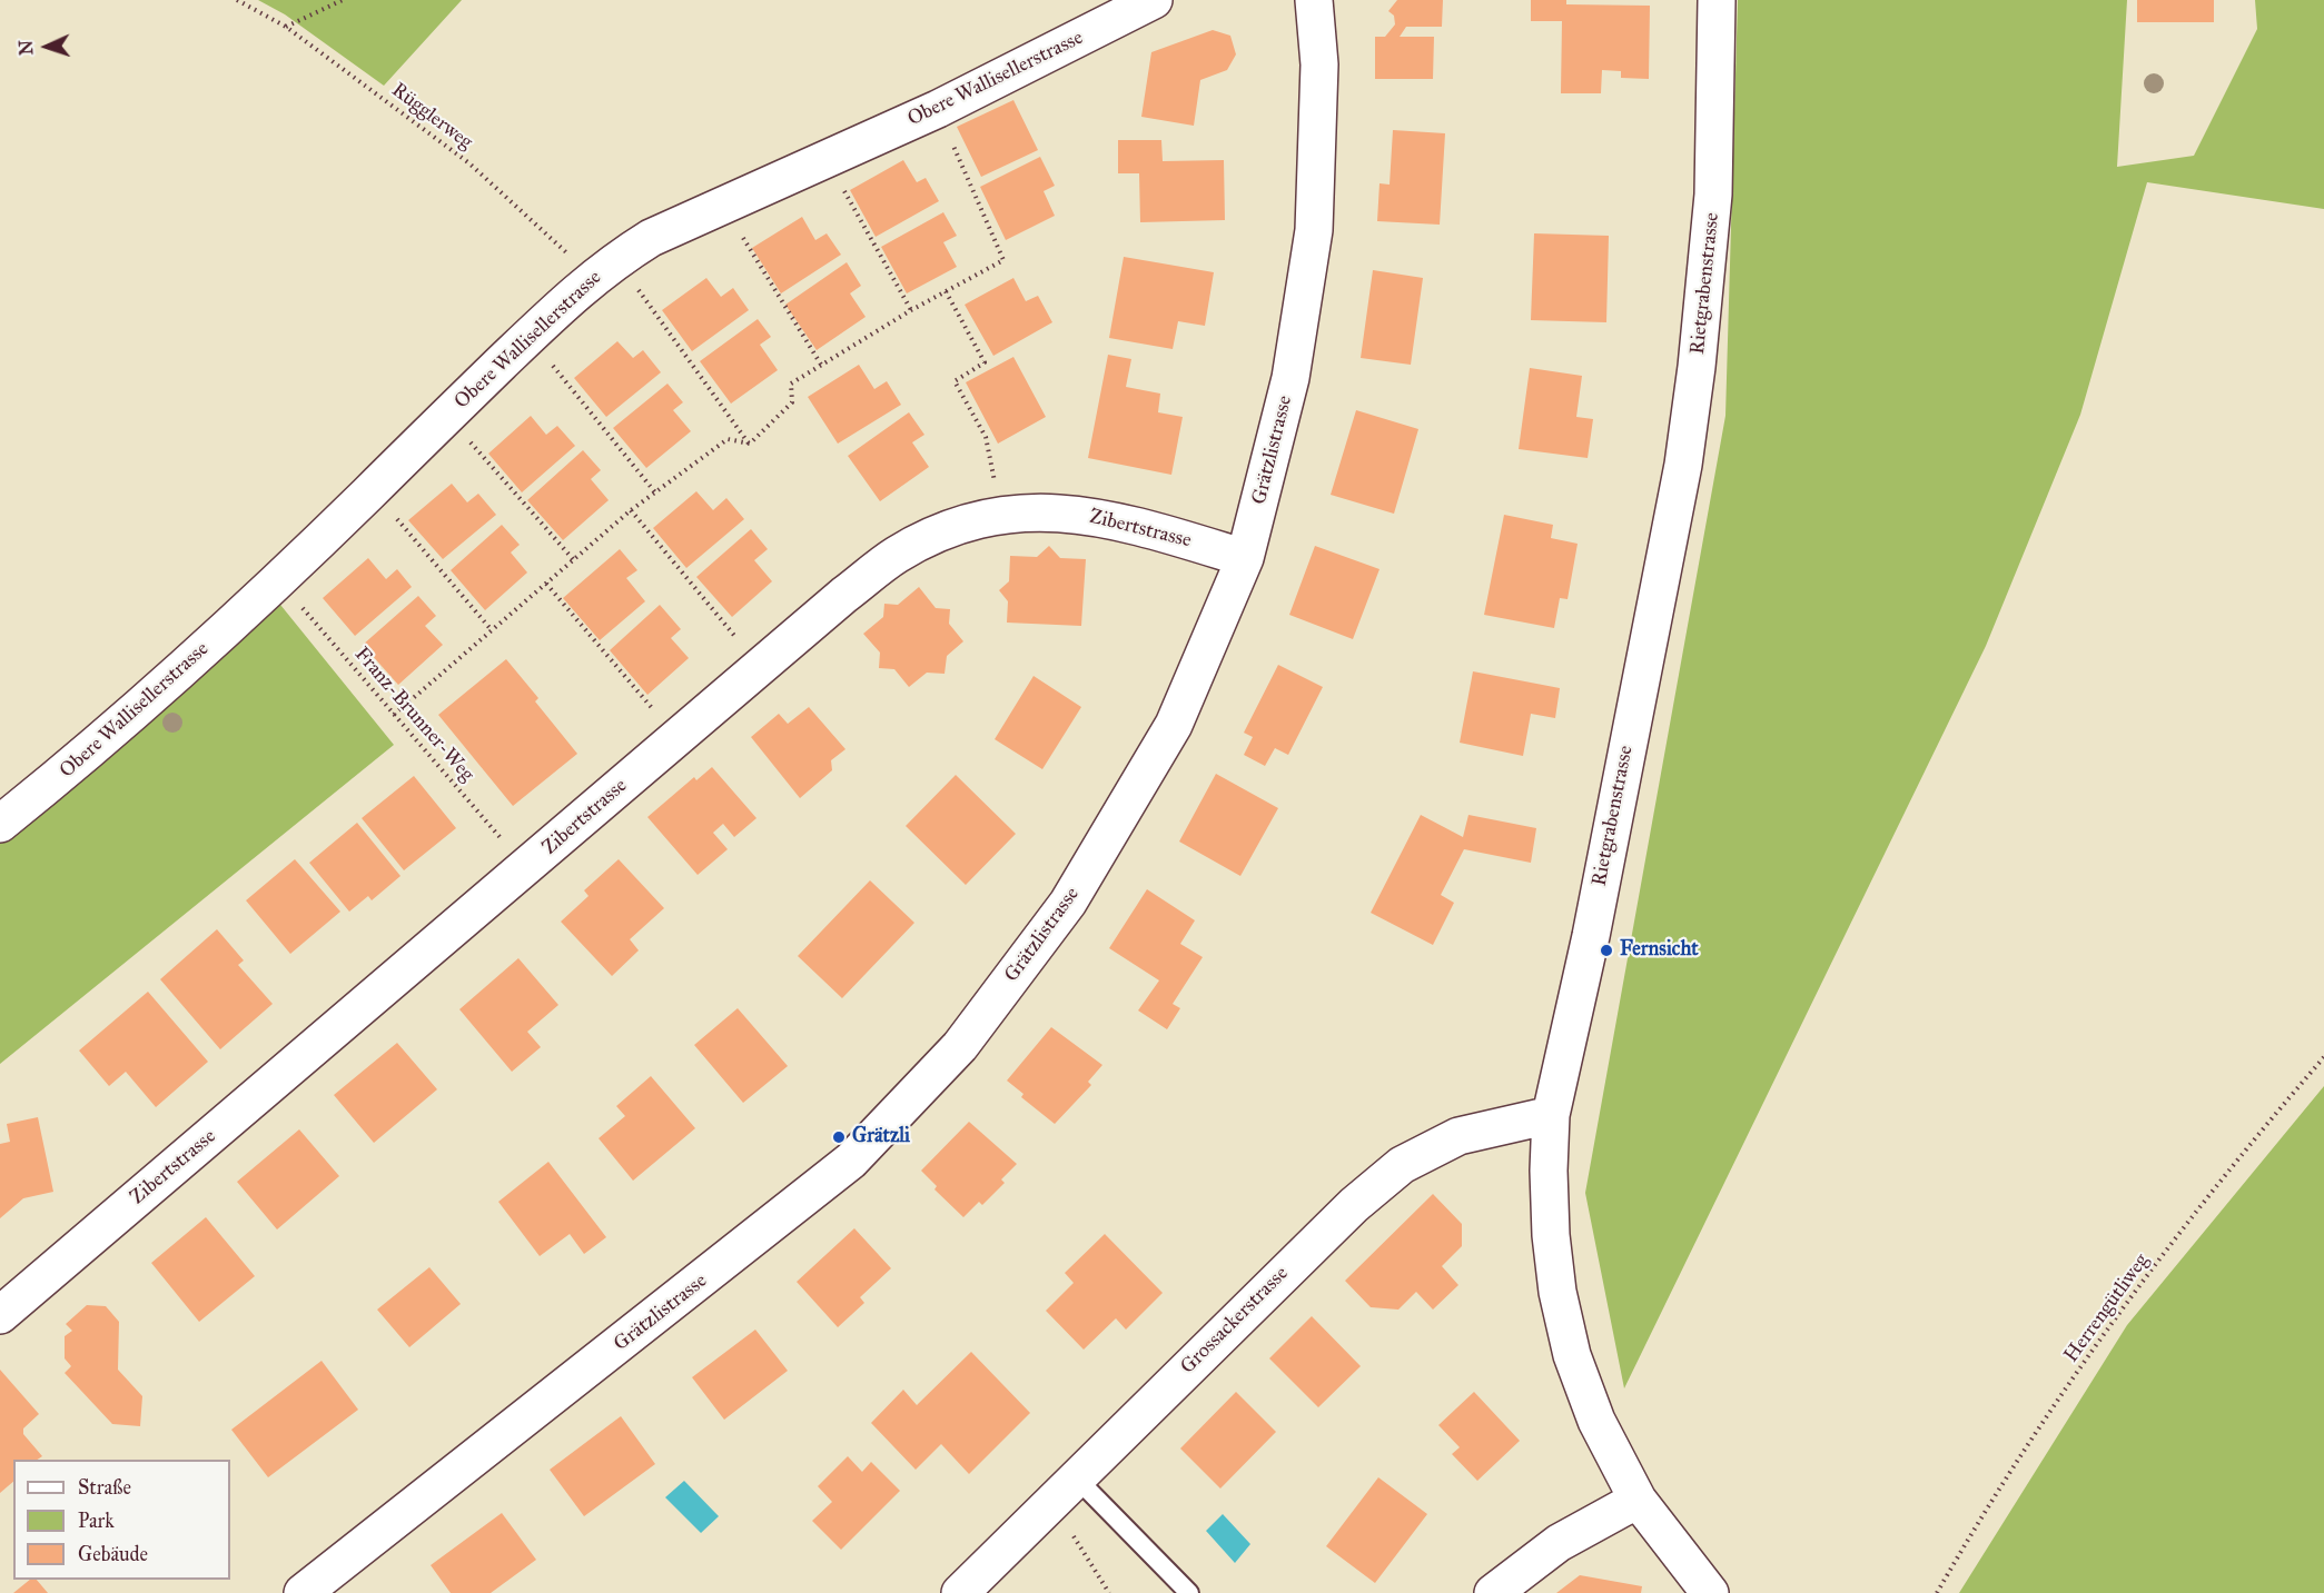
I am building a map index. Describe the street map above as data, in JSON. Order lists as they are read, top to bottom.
{
  "streets": {
    "street": [
      "Obere Wallisellerstrasse",
      "Rietgrabenstrasse",
      "Grätzlistrasse",
      "Zibertstrasse",
      "Grossackerstrasse"
    ],
    "path": ["Rügglerweg", "Franz-Brunner-Weg", "Herrengütliweg"]
  },
  "crossings": [
    ["Obere Wallisellerstrasse", "Rügglerweg"],
    ["Obere Wallisellerstrasse", "Franz-Brunner-Weg"],
    ["Rietgrabenstrasse", "Grossackerstrasse"],
    ["Grätzlistrasse", "Zibertstrasse"],
    ["Zibertstrasse", "Franz-Brunner-Weg"]
  ],
  "places": ["Fernsicht", "Grätzli"],
  "legend": ["Straße", "Park", "Gebäude"],
  "north": "left"
}
